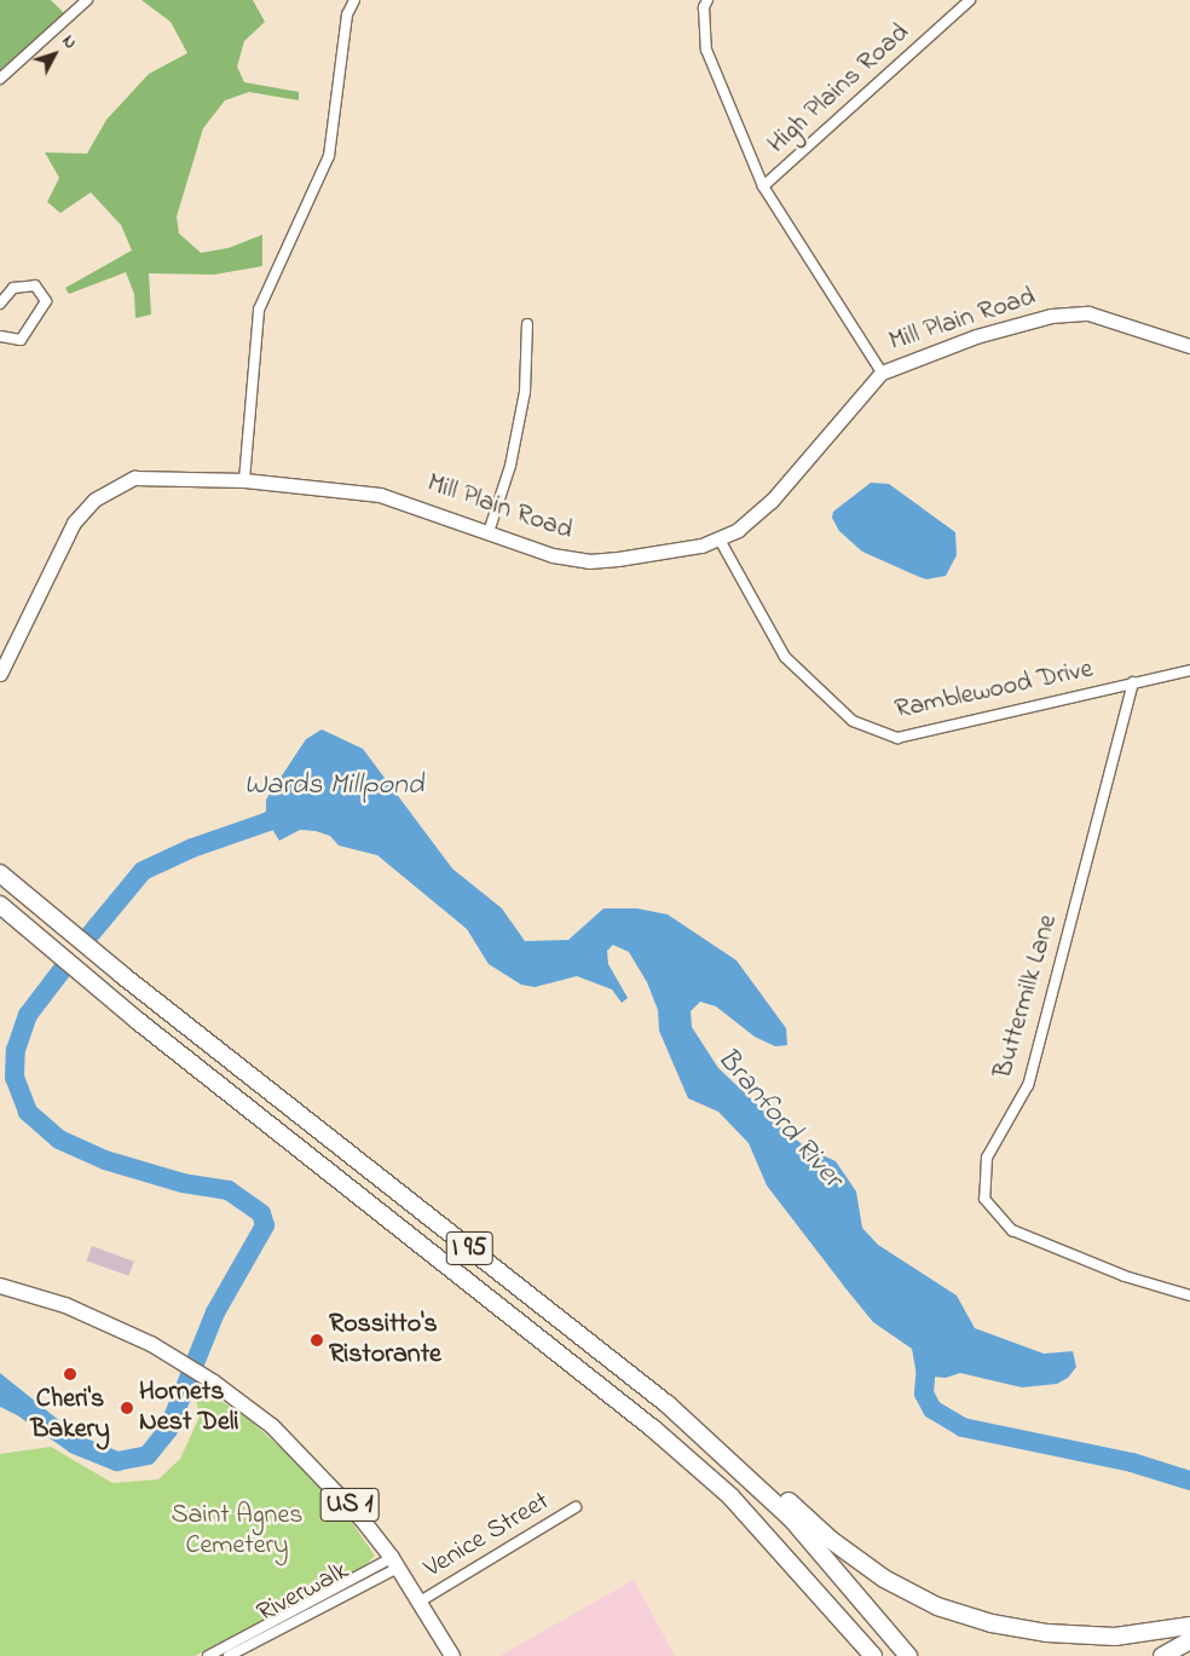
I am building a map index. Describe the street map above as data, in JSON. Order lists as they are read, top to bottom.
{
  "streets": {
    "highway": ["I 95"],
    "main road": ["US 1"],
    "street": [
      "High Plains Road",
      "Mill Plain Road",
      "Ramblewood Drive",
      "Buttermilk Lane",
      "Venice Street",
      "Riverwalk"
    ]
  },
  "crossings": [
    ["Mill Plain Road", "Ramblewood Drive"],
    ["Ramblewood Drive", "Buttermilk Lane"],
    ["US 1", "Venice Street"],
    ["US 1", "Riverwalk"]
  ],
  "water": ["Wards Millpond", "Branford River"],
  "parks": ["Saint Agnes Cemetery"],
  "places": ["Rossitto's Ristorante", "Cheri's Bakery", "Hornets Nest Deli"],
  "north": "top right"
}
